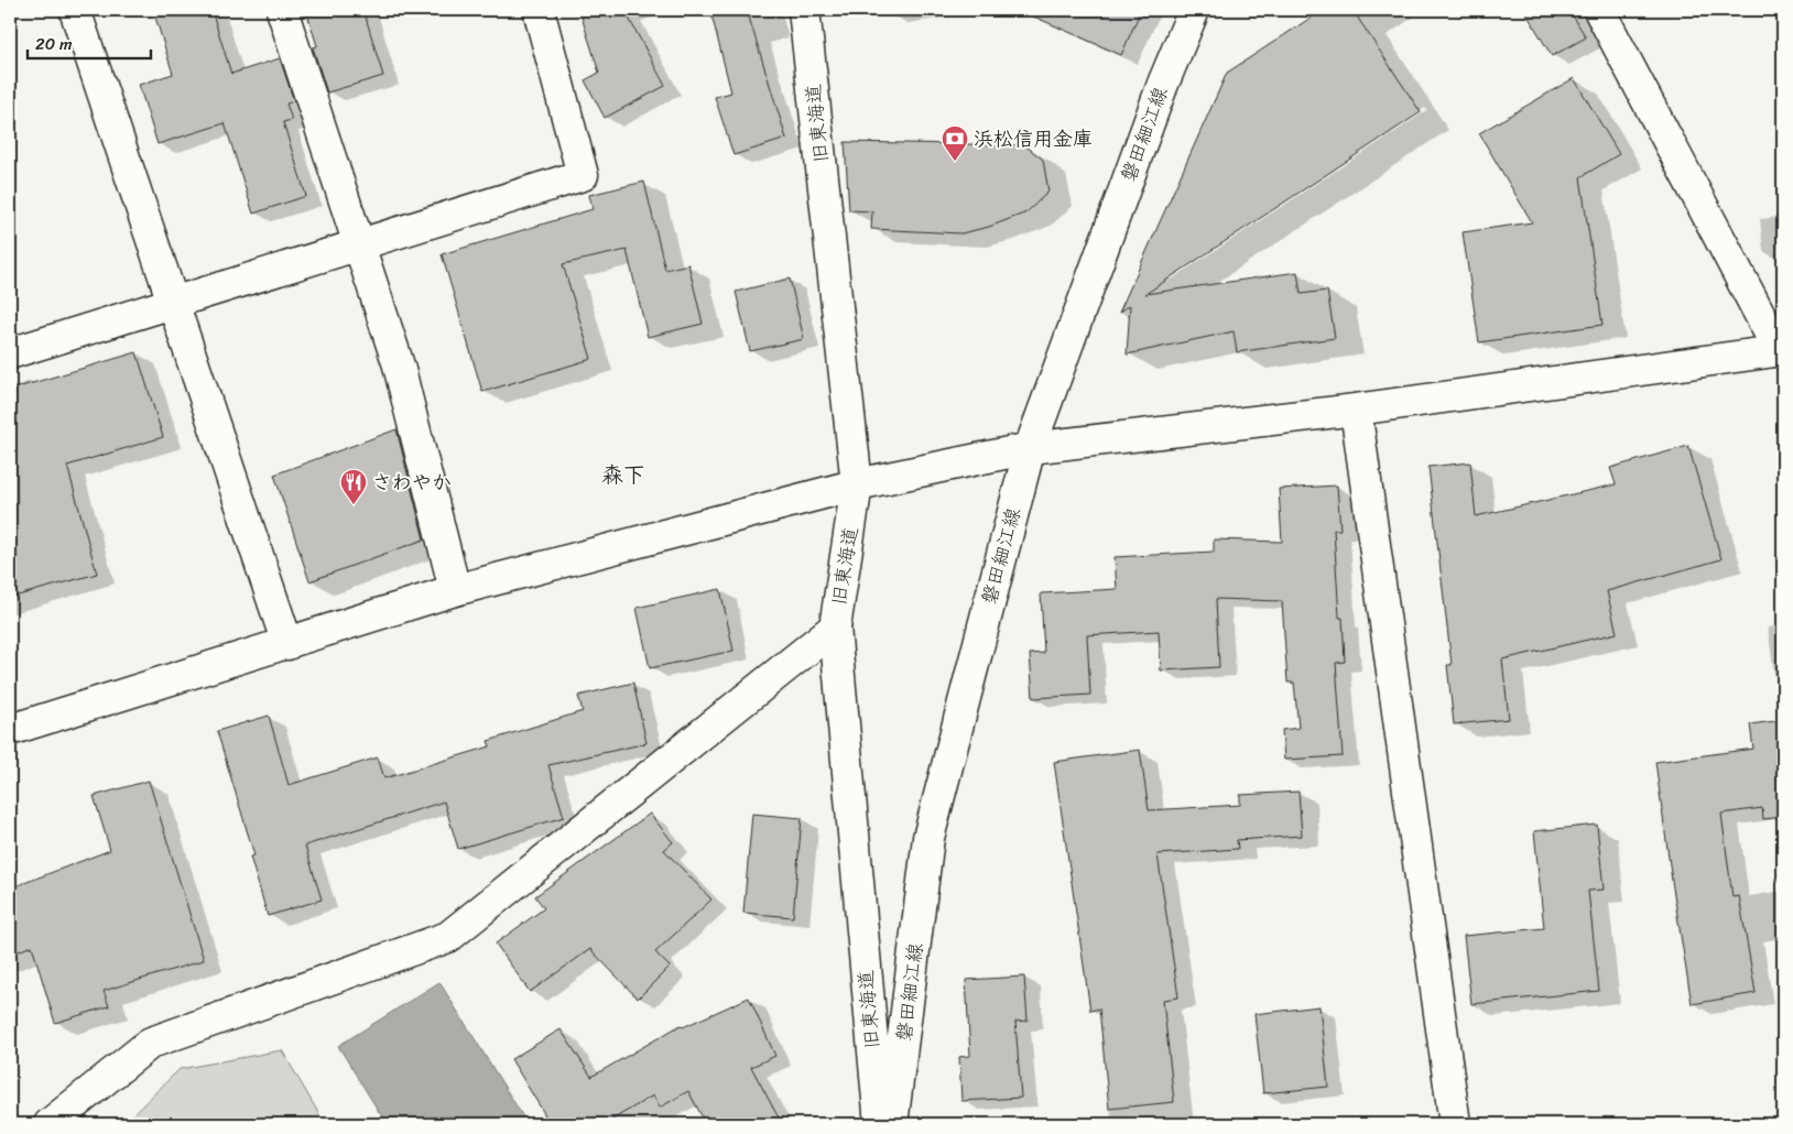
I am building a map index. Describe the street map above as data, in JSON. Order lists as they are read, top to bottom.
{
  "streets": {
    "street": ["旧東海道", "磐田細江線"]
  },
  "districts": ["森下"],
  "places": {
    "bank": ["浜松信用金庫"],
    "restaurant": ["さわやか"]
  },
  "scale_bar": "20 m"
}
